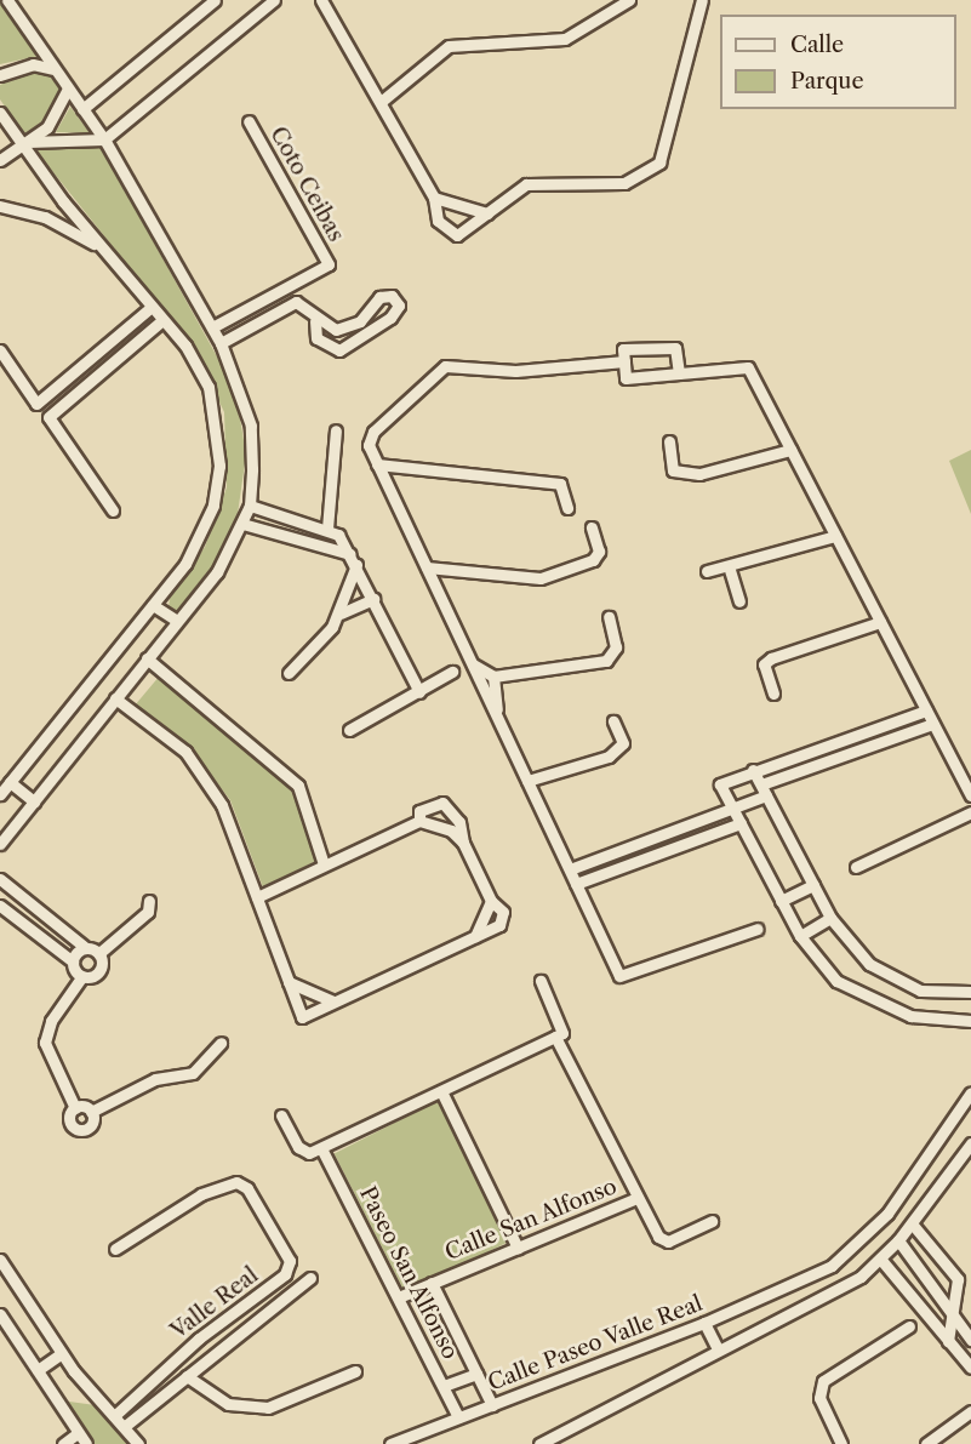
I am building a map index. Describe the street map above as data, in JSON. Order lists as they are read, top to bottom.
{
  "streets": {
    "street": [
      "Coto Ceibas",
      "Calle San Alfonso",
      "Paseo San Alfonso",
      "Valle Real",
      "Calle Paseo Valle Real"
    ]
  },
  "crossings": [
    ["Calle San Alfonso", "Paseo San Alfonso"],
    ["Paseo San Alfonso", "Calle Paseo Valle Real"]
  ],
  "legend": ["Calle", "Parque"]
}
